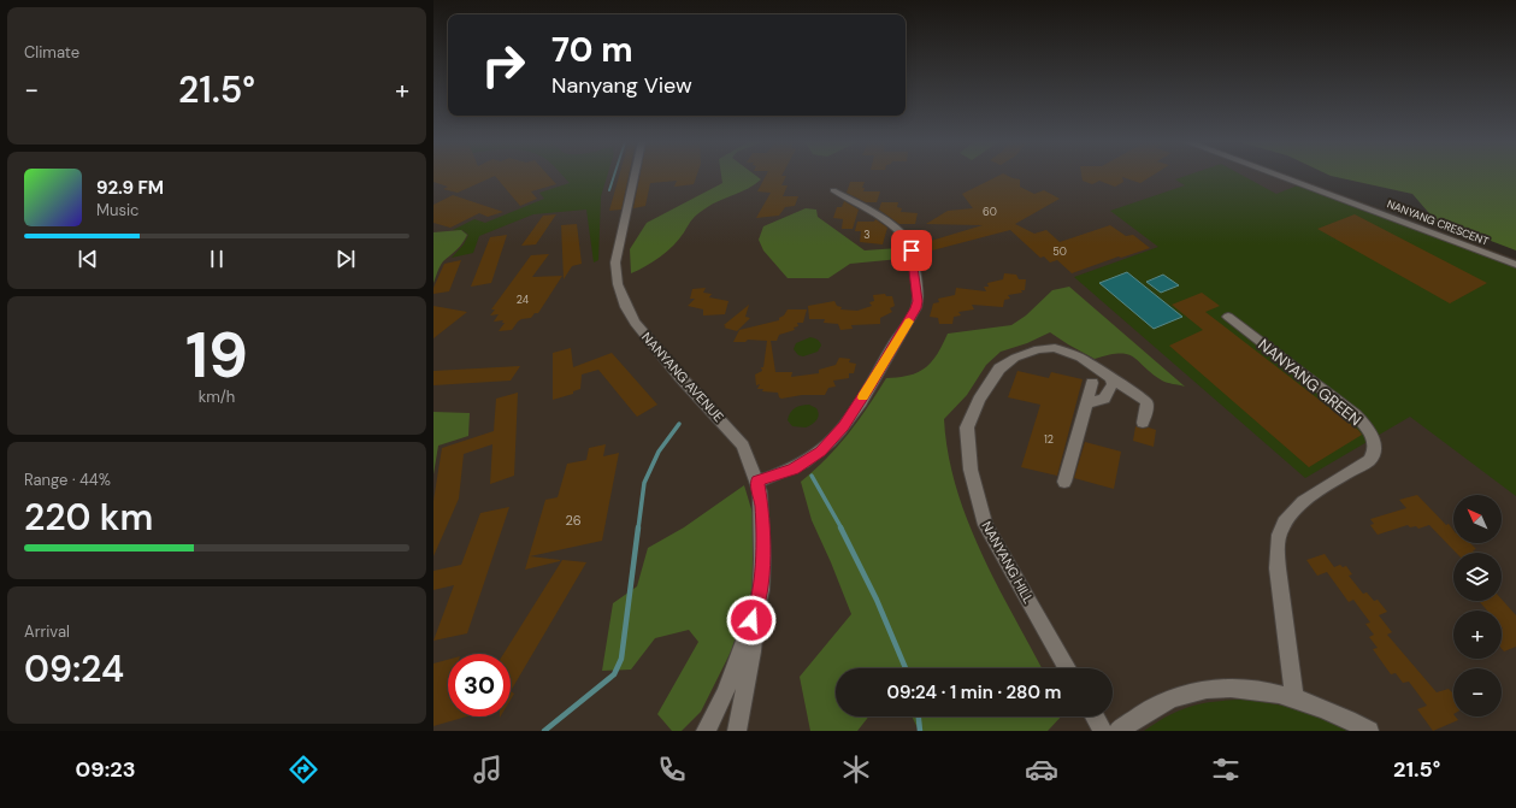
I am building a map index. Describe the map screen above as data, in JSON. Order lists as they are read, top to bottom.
{
  "streets": {
    "street": [
      "NANYANG CRESCENT",
      "NANYANG AVENUE",
      "NANYANG GREEN",
      "NANYANG HILL"
    ]
  },
  "house_numbers": [
    "60",
    "3",
    "50",
    "24",
    "12",
    "26"
  ],
  "north": "top left",
  "page": {
    "tile": [
      "Climate",
      ["19", "km/h"],
      ["Range · 44%", "220 km"],
      ["Arrival", "09:24"]
    ],
    "turn": ["70 m", "Nanyang View"],
    "heat": ["−", "21.5°", "+"],
    "song": ["92.9 FM", "Music"],
    "map_buttons": ["+", "−"],
    "limit": "30",
    "trip": "09:24 · 1 min · 280 m",
    "tabs": ["09:23", "21.5°"]
  }
}
